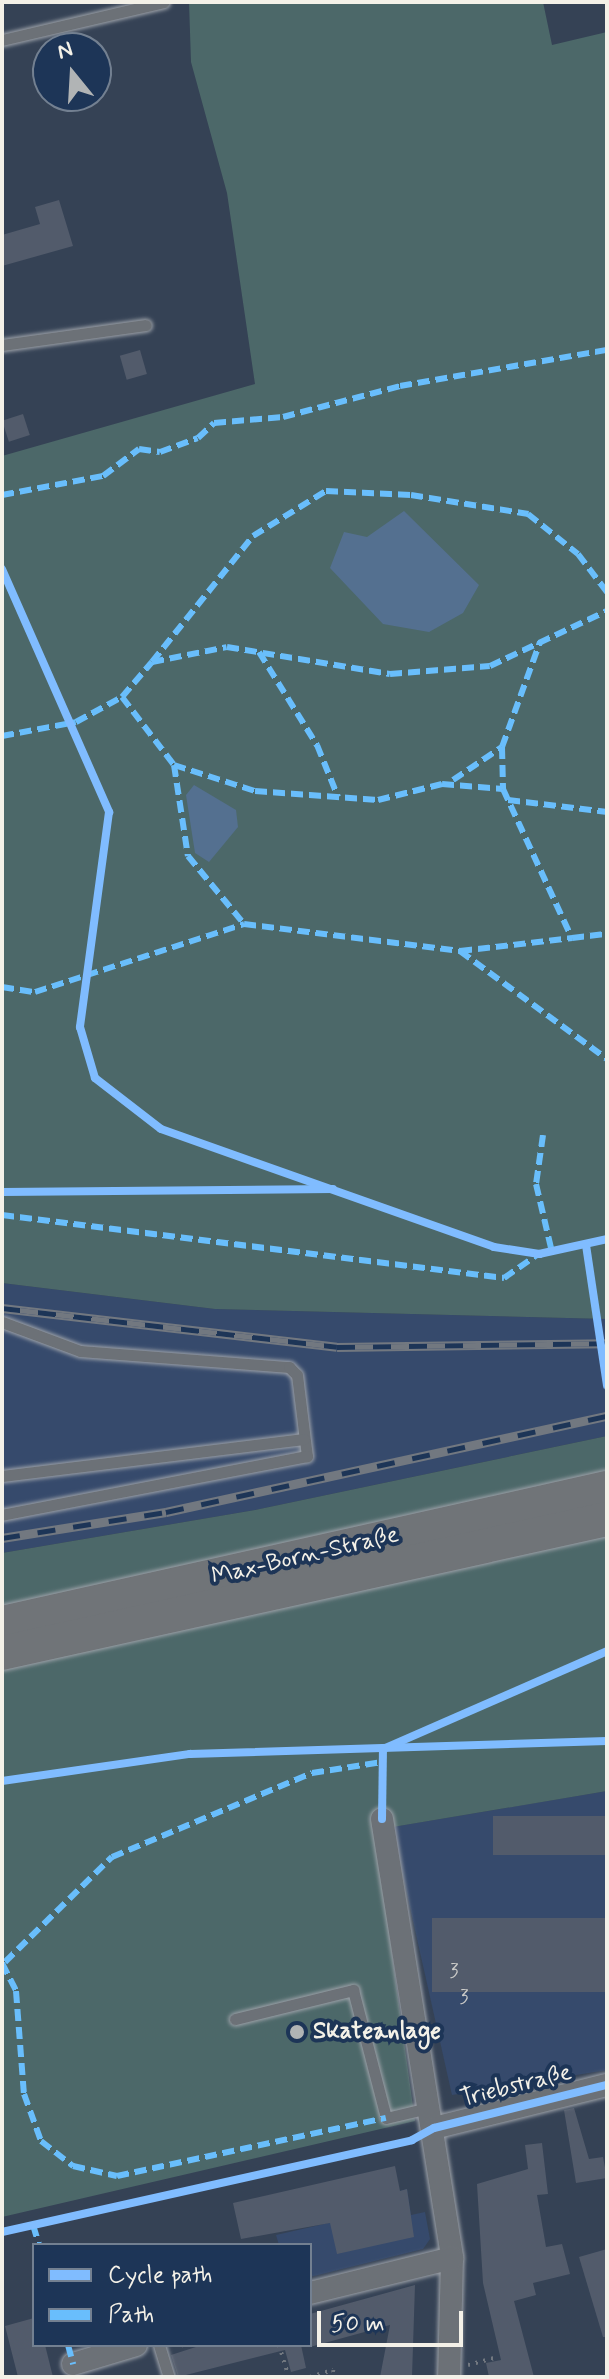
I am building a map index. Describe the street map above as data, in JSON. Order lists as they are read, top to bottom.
{
  "streets": {
    "main road": ["Max-Born-Straße"],
    "street": ["Triebstraße"]
  },
  "places": ["Skateanlage"],
  "house_numbers": ["3", "3"],
  "legend": ["Cycle path", "Path"],
  "scale_bar": "50 m",
  "north": "top"
}
